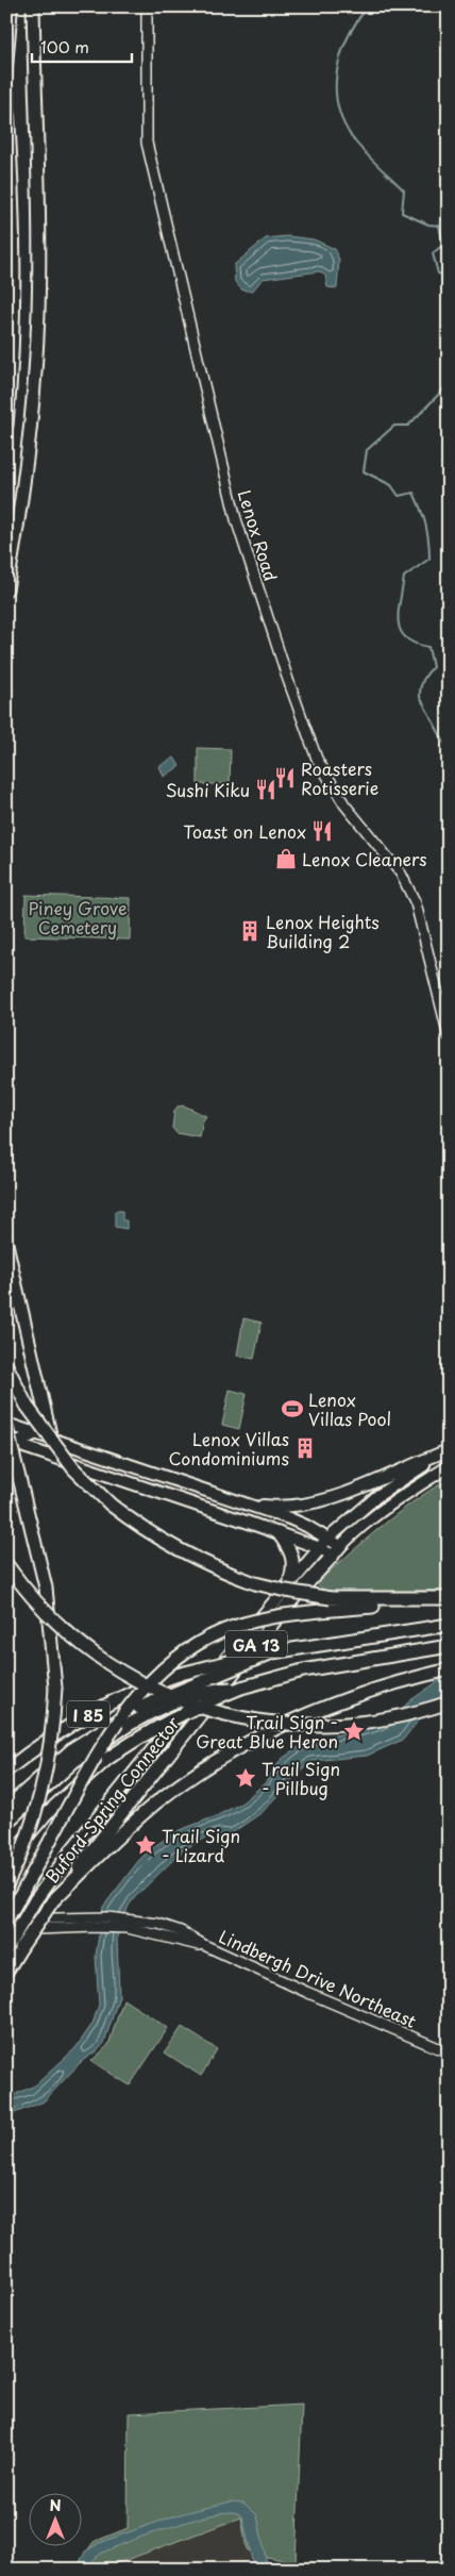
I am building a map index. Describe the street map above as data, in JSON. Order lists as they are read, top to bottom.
{
  "streets": {
    "highway": ["GA 13", "I 85", "Buford-Spring Connector"],
    "street": ["Lenox Road", "Lindbergh Drive Northeast"]
  },
  "crossings": [
    ["GA 13", "Buford-Spring Connector"]
  ],
  "parks": ["Piney Grove Cemetery"],
  "places": {
    "restaurant": ["Roasters Rotisserie", "Sushi Kiku", "Toast on Lenox"],
    "shop": ["Lenox Cleaners"],
    "building": ["Lenox Heights Building 2", "Lenox Villas Condominiums"],
    "sports": ["Lenox Villas Pool"],
    "place": ["Trail Sign - Great Blue Heron", "Trail Sign - Pillbug", "Trail Sign - Lizard"]
  },
  "scale_bar": "100 m",
  "north": "top"
}
